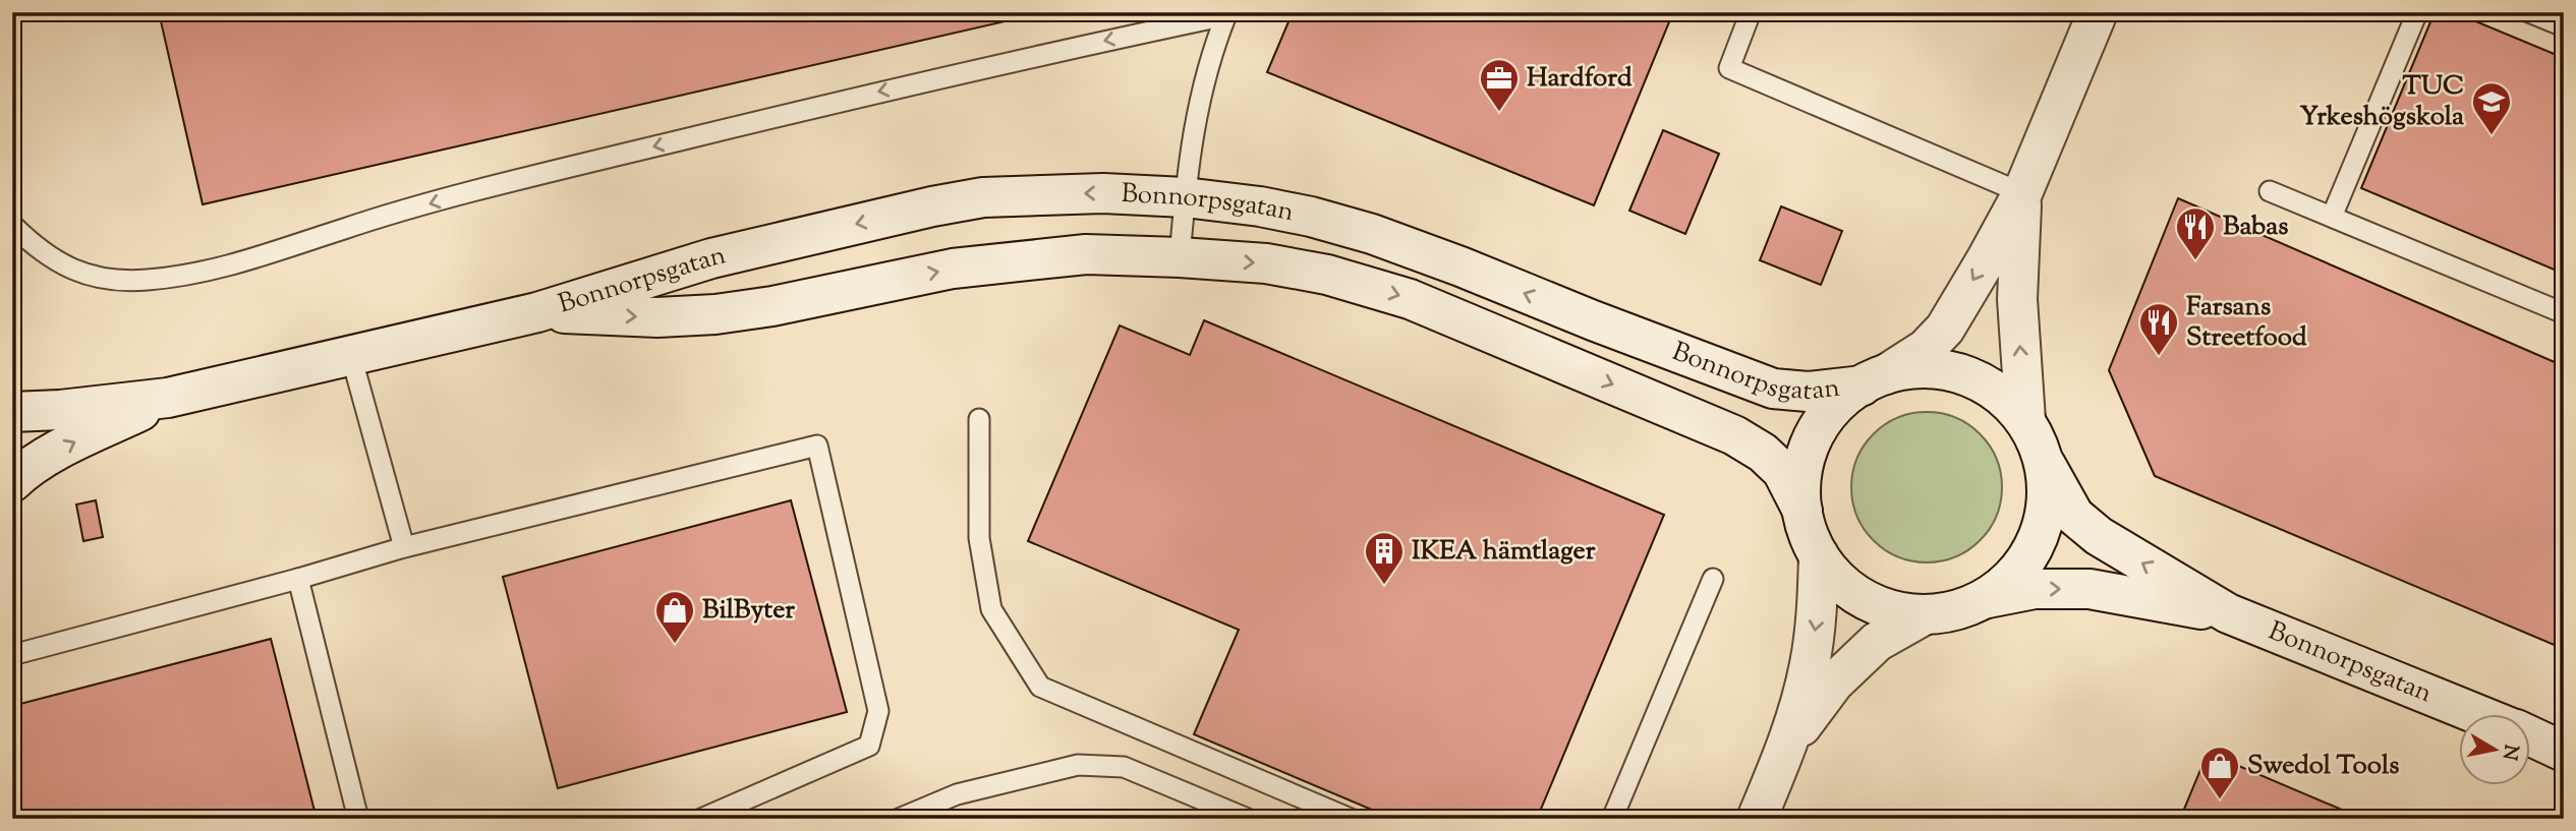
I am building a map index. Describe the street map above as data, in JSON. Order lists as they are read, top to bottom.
{
  "streets": {
    "street": ["Bonnorpsgatan"]
  },
  "places": {
    "office": ["Hardford"],
    "school or university": ["TUC Yrkeshögskola"],
    "restaurant": ["Babas", "Farsans Streetfood"],
    "building": ["IKEA hämtlager"],
    "shop": ["BilByter", "Swedol Tools"]
  },
  "north": "right"
}
